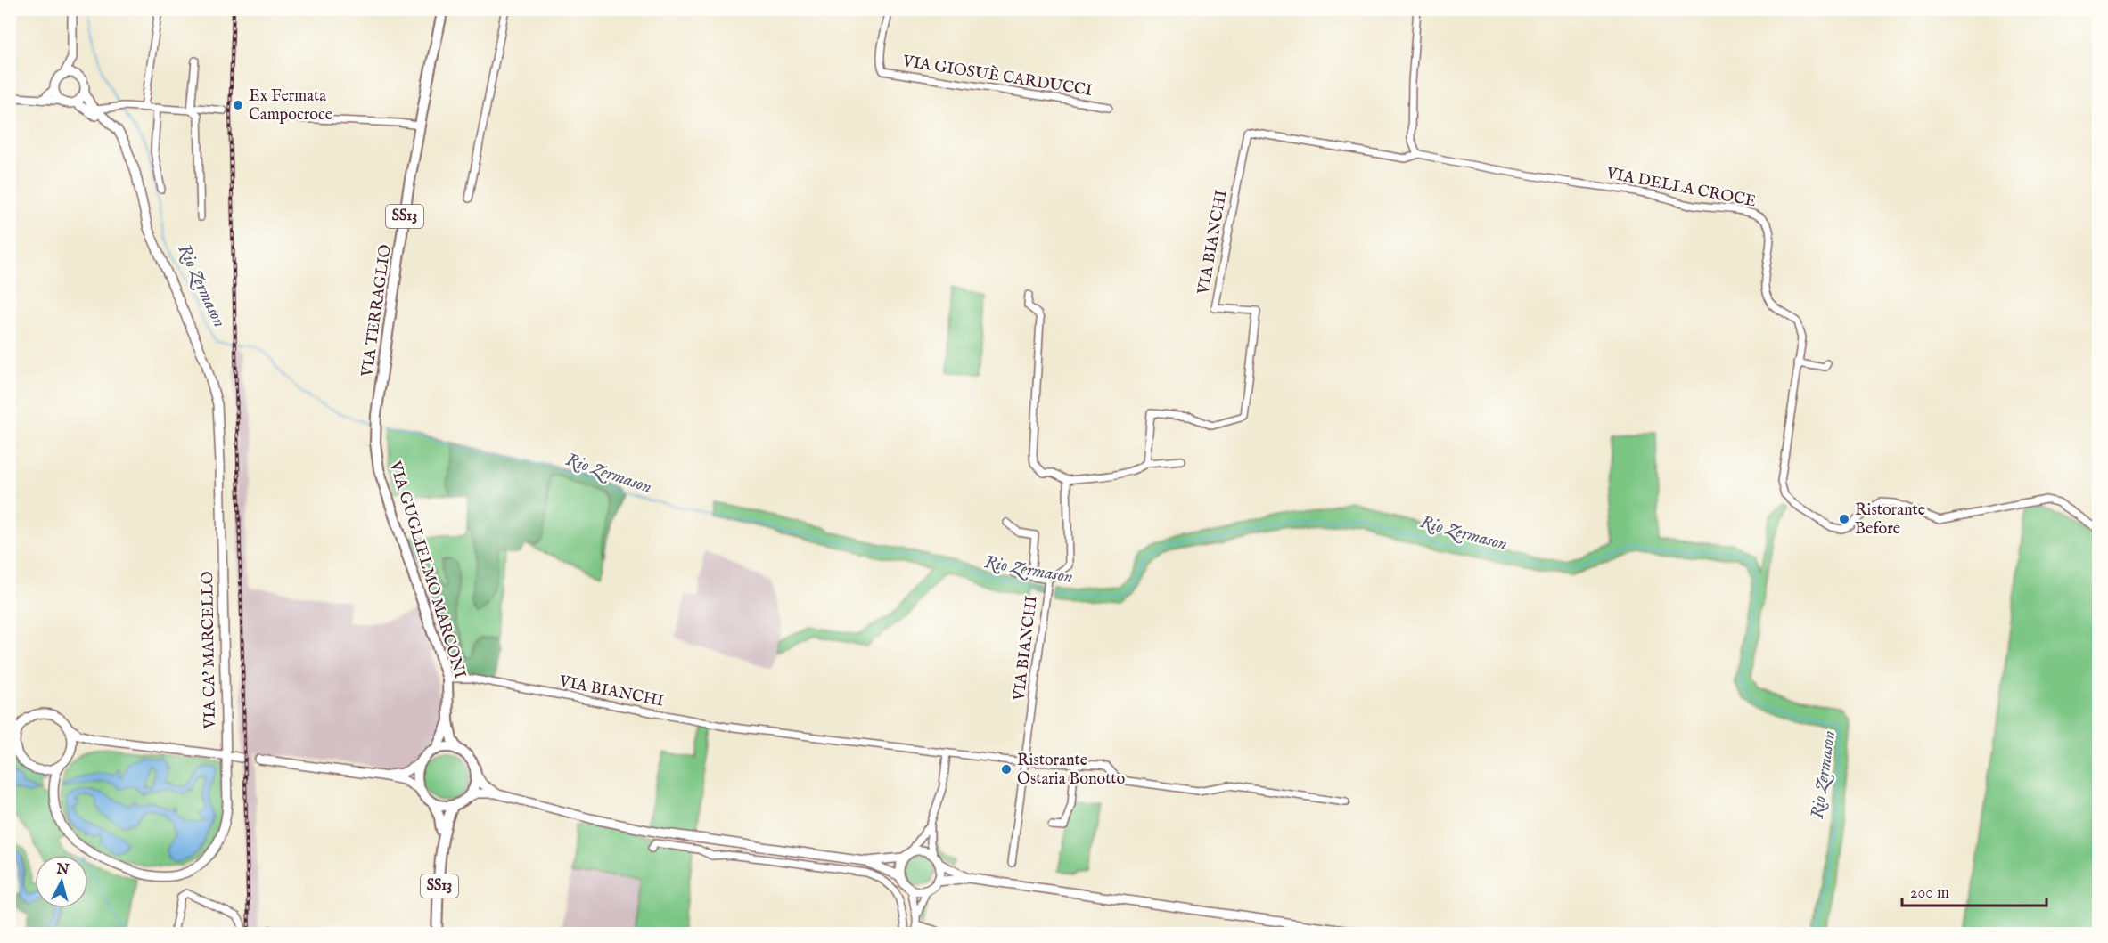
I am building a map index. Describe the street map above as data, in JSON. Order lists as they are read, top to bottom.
{
  "streets": {
    "main road": [
      "SS13",
      "VIA TERRAGLIO",
      "VIA GUGLIELMO MARCONI",
      "VIA CA' MARCELLO"
    ],
    "street": ["VIA GIOSUÈ CARDUCCI", "VIA DELLA CROCE", "VIA BIANCHI"]
  },
  "crossings": [
    ["VIA DELLA CROCE", "VIA BIANCHI"],
    ["SS13", "VIA GUGLIELMO MARCONI"],
    ["VIA BIANCHI", "VIA GUGLIELMO MARCONI"],
    ["VIA TERRAGLIO", "VIA GUGLIELMO MARCONI"]
  ],
  "water": ["Rio Zermason"],
  "places": ["Ex Fermata Campocroce", "Ristorante Before", "Ristorante Ostaria Bonotto"],
  "scale_bar": "200 m",
  "north": "top"
}
